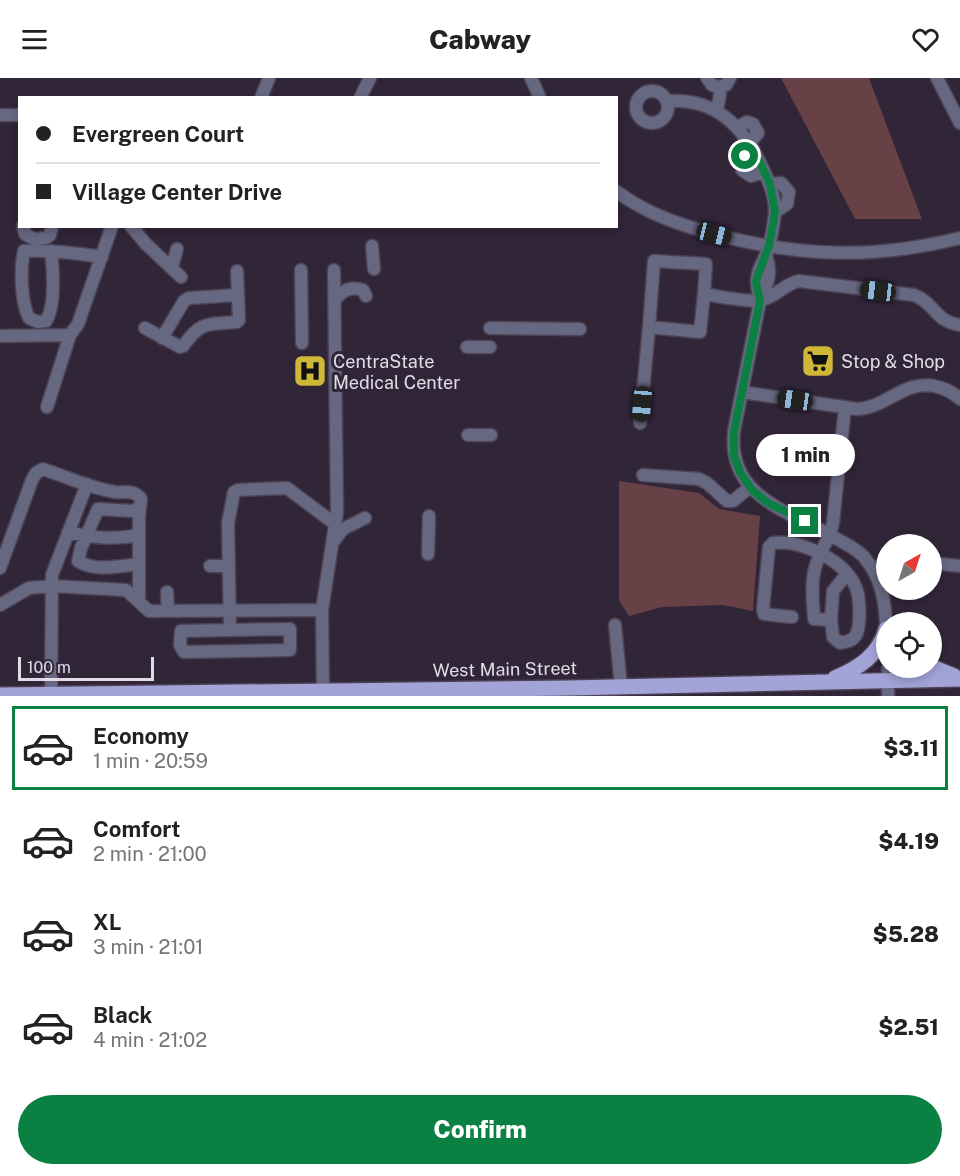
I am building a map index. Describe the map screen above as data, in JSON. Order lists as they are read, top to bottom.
{
  "streets": {
    "main road": ["West Main Street"]
  },
  "places": {
    "supermarket": ["Stop & Shop"],
    "hospital": ["CentraState Medical Center"]
  },
  "scale_bar": "100 m",
  "north": "top right",
  "page": {
    "header": "Cabway",
    "banner": ["Evergreen Court", "Village Center Drive"],
    "bubble": "1 min",
    "scale": "100 m",
    "list": [
      {
        "name": "Economy",
        "note": "1 min · 20:59",
        "value": "$3.11"
      },
      {
        "name": "Comfort",
        "note": "2 min · 21:00",
        "value": "$4.19"
      },
      {
        "name": "XL",
        "note": "3 min · 21:01",
        "value": "$5.28"
      },
      {
        "name": "Black",
        "note": "4 min · 21:02",
        "value": "$2.51"
      }
    ],
    "buttons": "Confirm"
  }
}
